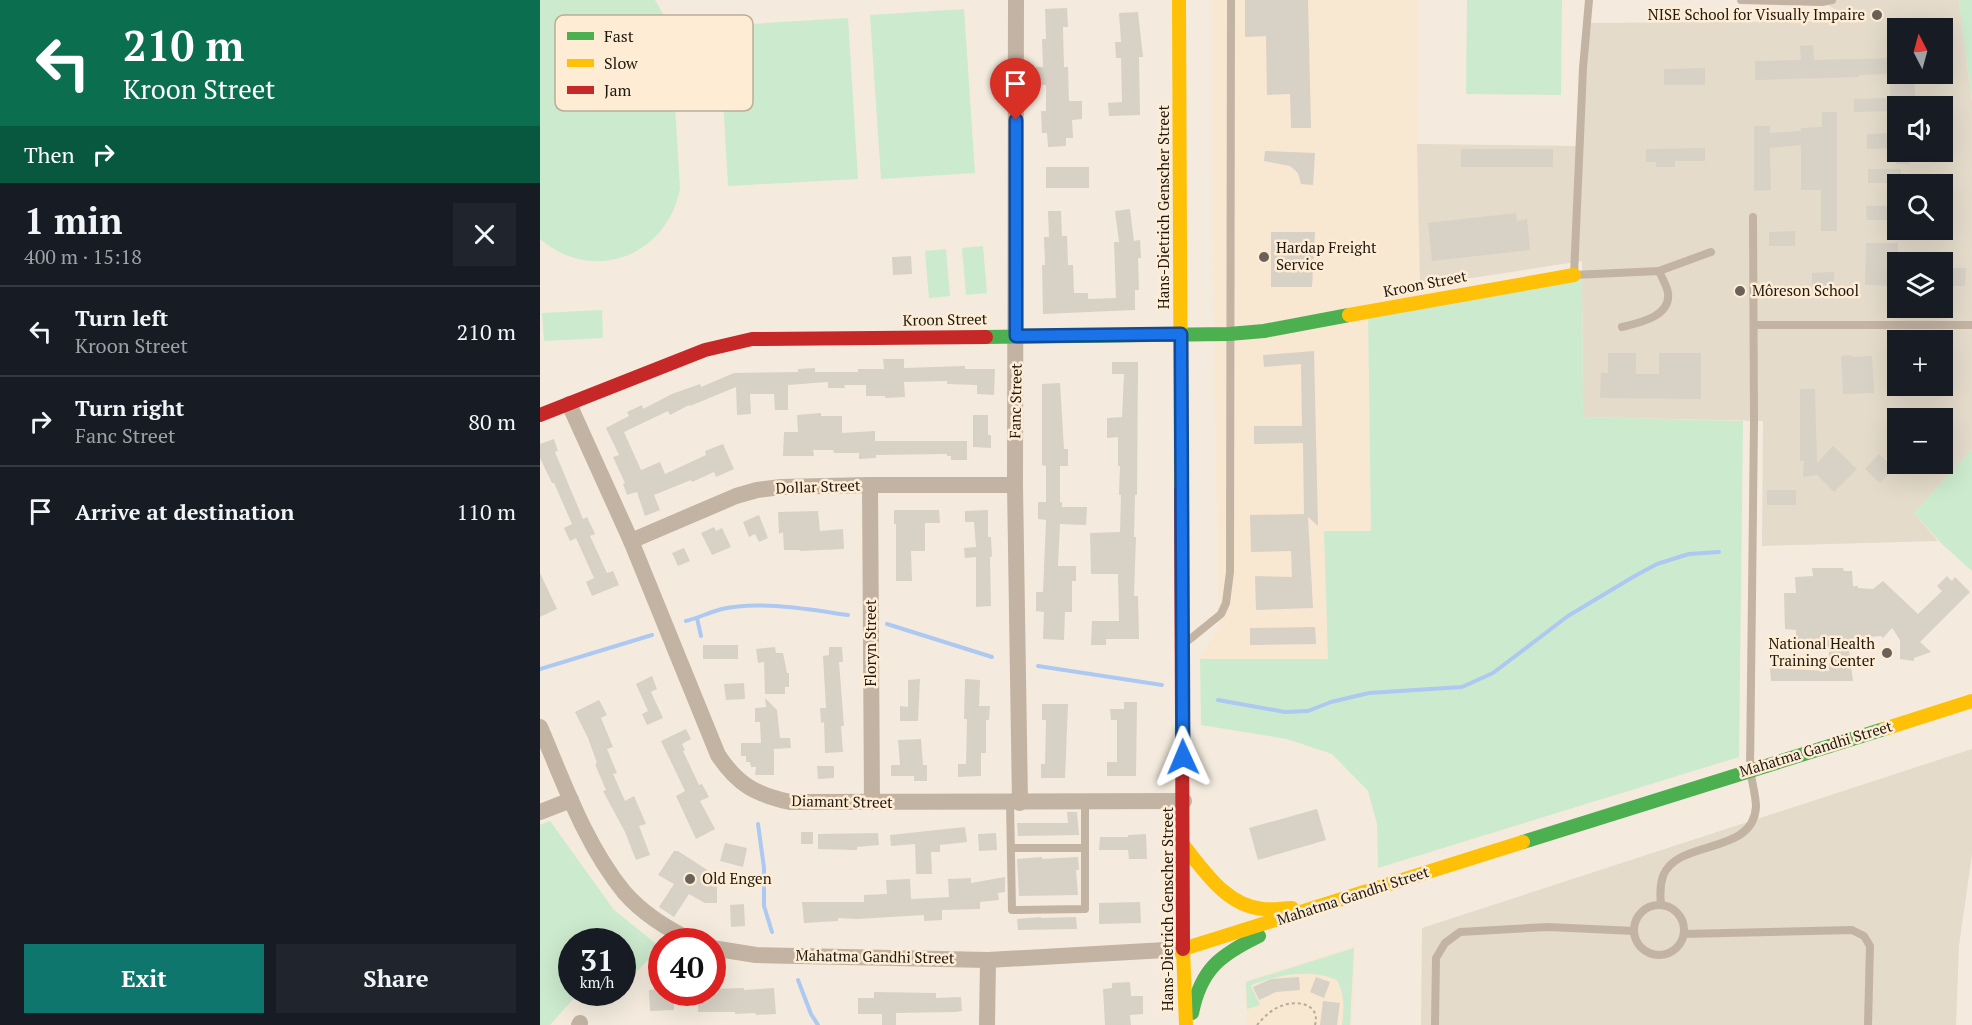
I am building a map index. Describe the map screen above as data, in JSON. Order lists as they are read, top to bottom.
{
  "streets": {
    "street": [
      "Hans-Dietrich Genscher Street",
      "Kroon Street",
      "Fanc Street",
      "Dollar Street",
      "Floryn Street",
      "Mahatma Gandhi Street",
      "Diamant Street"
    ]
  },
  "crossings": [
    ["Hans-Dietrich Genscher Street", "Kroon Street"],
    ["Hans-Dietrich Genscher Street", "Mahatma Gandhi Street"],
    ["Hans-Dietrich Genscher Street", "Diamant Street"],
    ["Kroon Street", "Fanc Street"],
    ["Kroon Street", "Diamant Street"],
    ["Fanc Street", "Dollar Street"],
    ["Fanc Street", "Diamant Street"],
    ["Dollar Street", "Floryn Street"],
    ["Dollar Street", "Diamant Street"],
    ["Floryn Street", "Diamant Street"]
  ],
  "places": [
    "NISE School for Visually Impaire",
    "Hardap Freight Service",
    "Môreson School",
    "National Health Training Center",
    "Old Engen"
  ],
  "legend": ["Fast", "Slow", "Jam"],
  "north": "top",
  "page": {
    "turn": ["210 m", "Kroon Street"],
    "map_buttons": ["+", "−"],
    "then": "Then",
    "heading": ["1 min", "400 m · 15:18"],
    "list": [
      {
        "name": "Turn left",
        "note": "Kroon Street",
        "value": "210 m"
      },
      {
        "name": "Turn right",
        "note": "Fanc Street",
        "value": "80 m"
      },
      {
        "name": "Arrive at destination",
        "value": "110 m"
      }
    ],
    "speed": "31 km/h",
    "limit": "40",
    "buttons": ["Exit", "Share"]
  }
}
